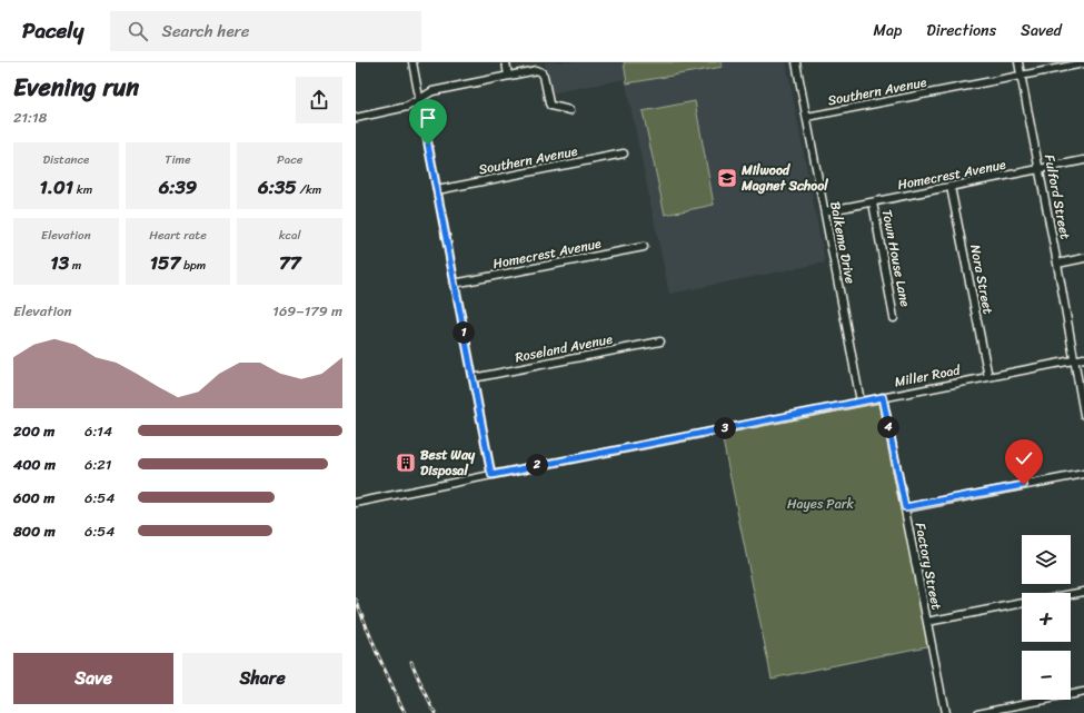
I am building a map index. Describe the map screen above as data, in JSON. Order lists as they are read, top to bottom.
{
  "streets": {
    "street": [
      "Southern Avenue",
      "Homecrest Avenue",
      "Fulford Street",
      "Balkema Drive",
      "Town House Lane",
      "Nora Street",
      "Roseland Avenue",
      "Miller Road",
      "Factory Street"
    ]
  },
  "crossings": [
    ["Southern Avenue", "Fulford Street"],
    ["Southern Avenue", "Balkema Drive"],
    ["Homecrest Avenue", "Fulford Street"],
    ["Homecrest Avenue", "Balkema Drive"],
    ["Homecrest Avenue", "Town House Lane"],
    ["Homecrest Avenue", "Nora Street"],
    ["Fulford Street", "Miller Road"],
    ["Balkema Drive", "Miller Road"],
    ["Nora Street", "Miller Road"],
    ["Miller Road", "Factory Street"]
  ],
  "parks": ["Hayes Park"],
  "places": {
    "school or university": ["Milwood Magnet School"],
    "building": ["Best Way Disposal"]
  },
  "page": {
    "header": "Pacely",
    "search": "Search here",
    "nav": ["Map", "Directions", "Saved"],
    "heading": ["Evening run", "21:18"],
    "stats": [
      ["Distance", "1.01 km"],
      ["Time", "6:39"],
      ["Pace", "6:35 /km"],
      ["Elevation", "13 m"],
      ["Heart rate", "157 bpm"],
      ["kcal", "77"]
    ],
    "chart": ["Elevation", "169–179 m"],
    "pins": [
      "1",
      "4",
      "3",
      "2"
    ],
    "list": [
      {
        "name": "200 m",
        "note": "6:14"
      },
      {
        "name": "400 m",
        "note": "6:21"
      },
      {
        "name": "600 m",
        "note": "6:54"
      },
      {
        "name": "800 m",
        "note": "6:54"
      }
    ],
    "map_buttons": ["+", "−"],
    "buttons": ["Save", "Share"]
  }
}
